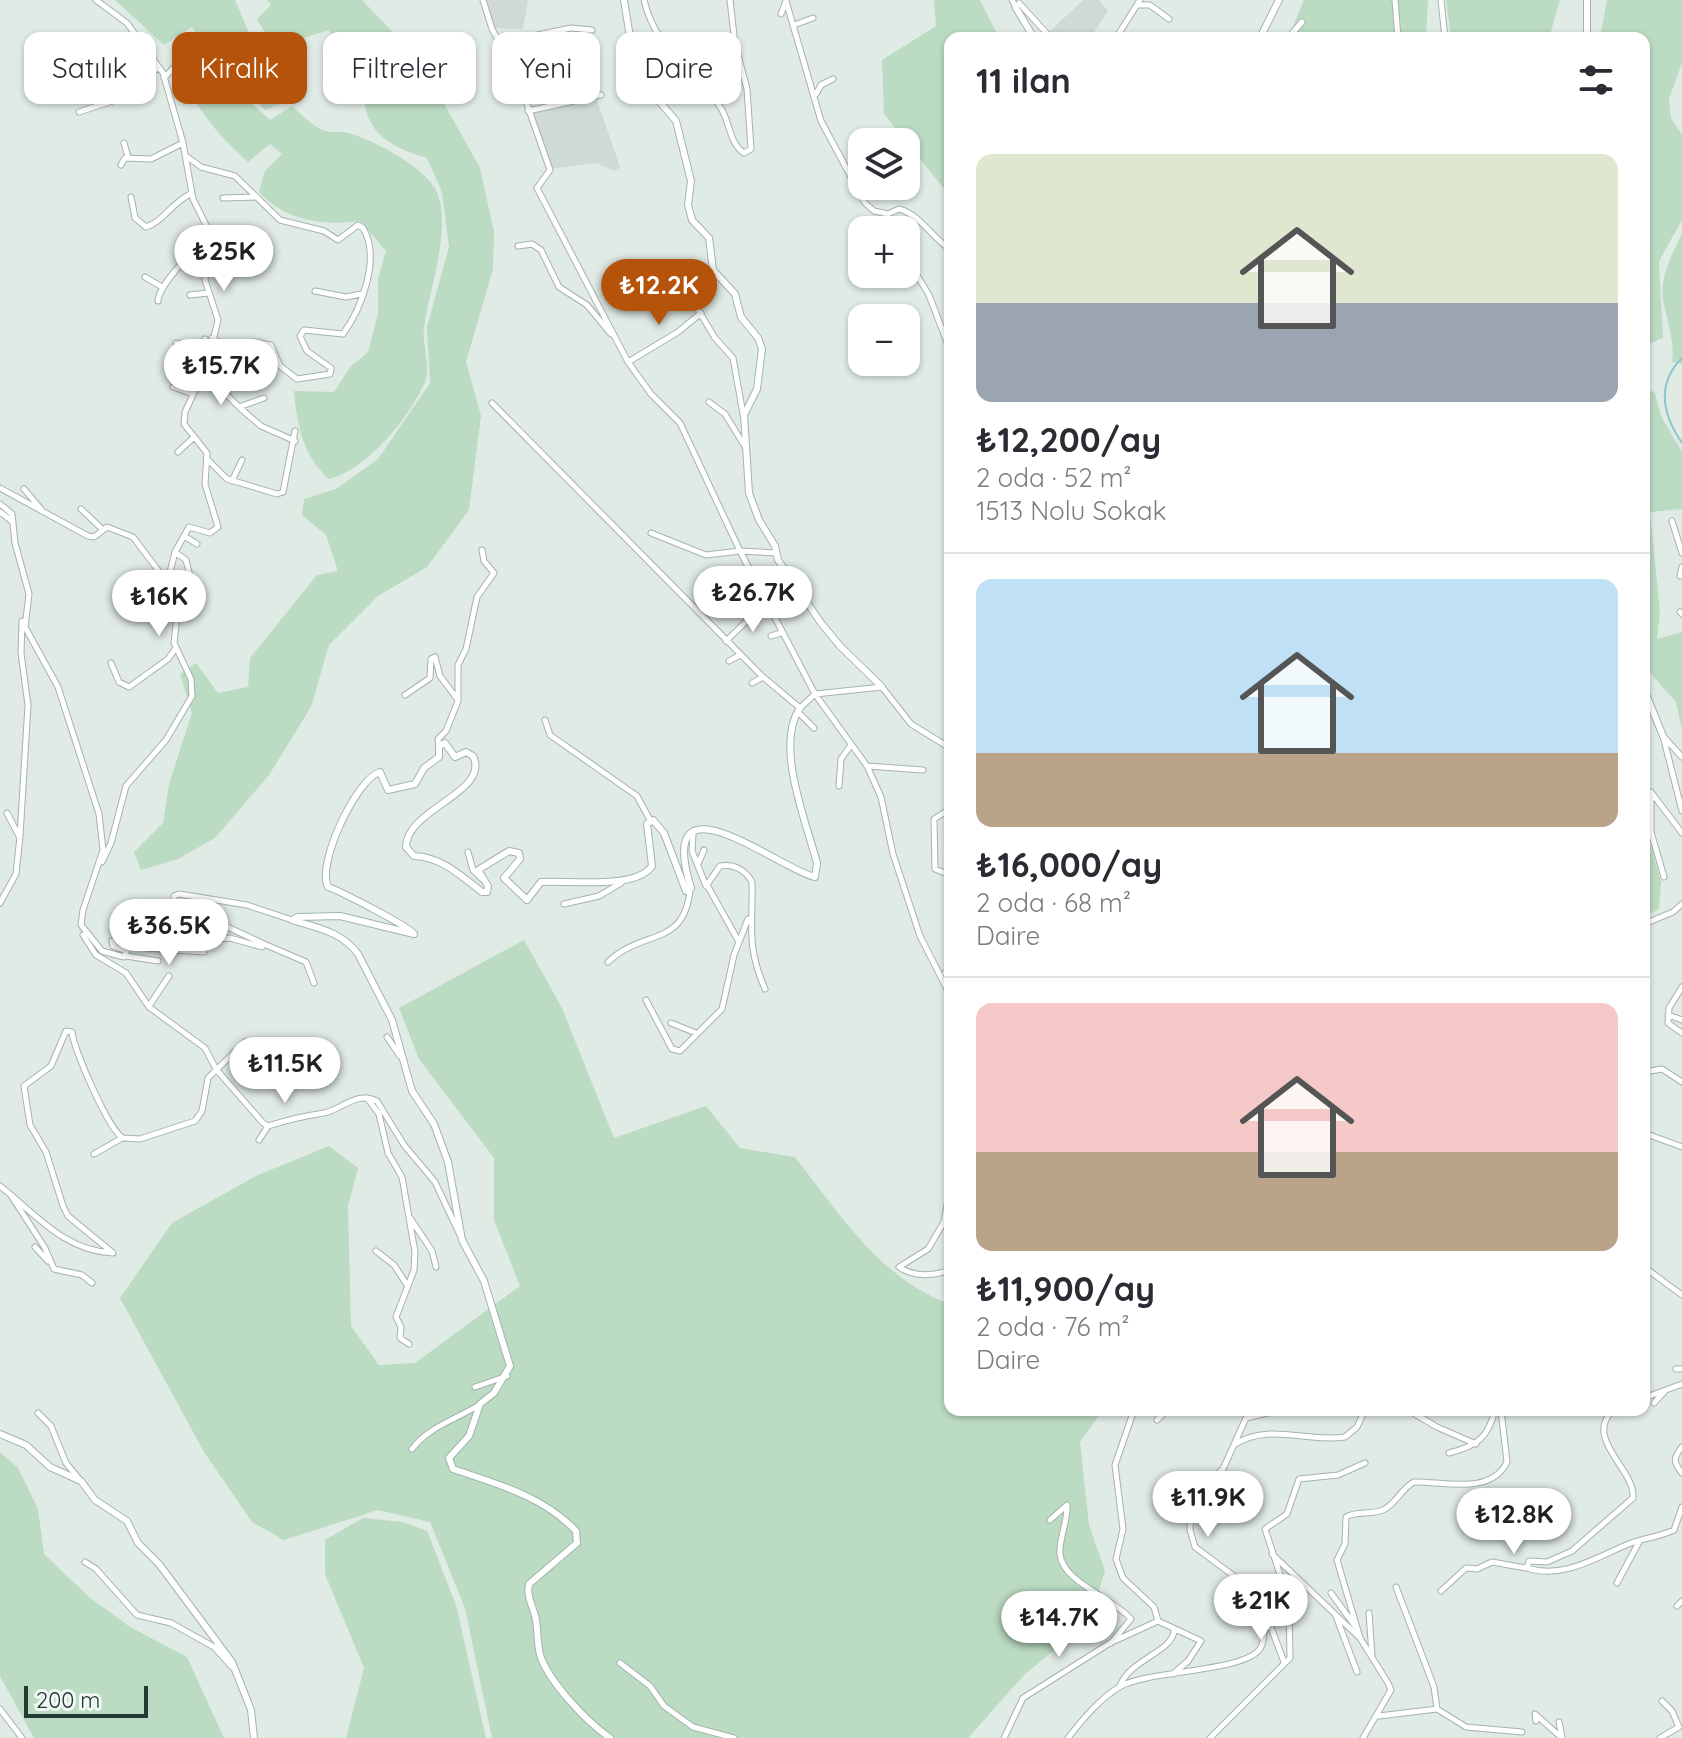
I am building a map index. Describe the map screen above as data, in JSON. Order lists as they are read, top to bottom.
{
  "scale_bar": "200 m",
  "page": {
    "chip": [
      "Satılık",
      "Kiralık",
      "Filtreler",
      "Yeni",
      "Daire"
    ],
    "heading": "11 ilan",
    "map_buttons": ["+", "−"],
    "list": [
      {
        "name": "₺12,200/ay",
        "note": "2 oda · 52 m² · 1513 Nolu Sokak"
      },
      {
        "name": "₺16,000/ay",
        "note": "2 oda · 68 m² · Daire"
      },
      {
        "name": "₺11,900/ay",
        "note": "2 oda · 76 m² · Daire"
      }
    ],
    "price": [
      "₺25K",
      "₺12.2K",
      "₺15.7K",
      "₺26.7K",
      "₺16K",
      "₺36.5K",
      "₺11.5K",
      "₺11.9K",
      "₺12.8K",
      "₺21K",
      "₺14.7K"
    ],
    "scale": "200 m"
  }
}
